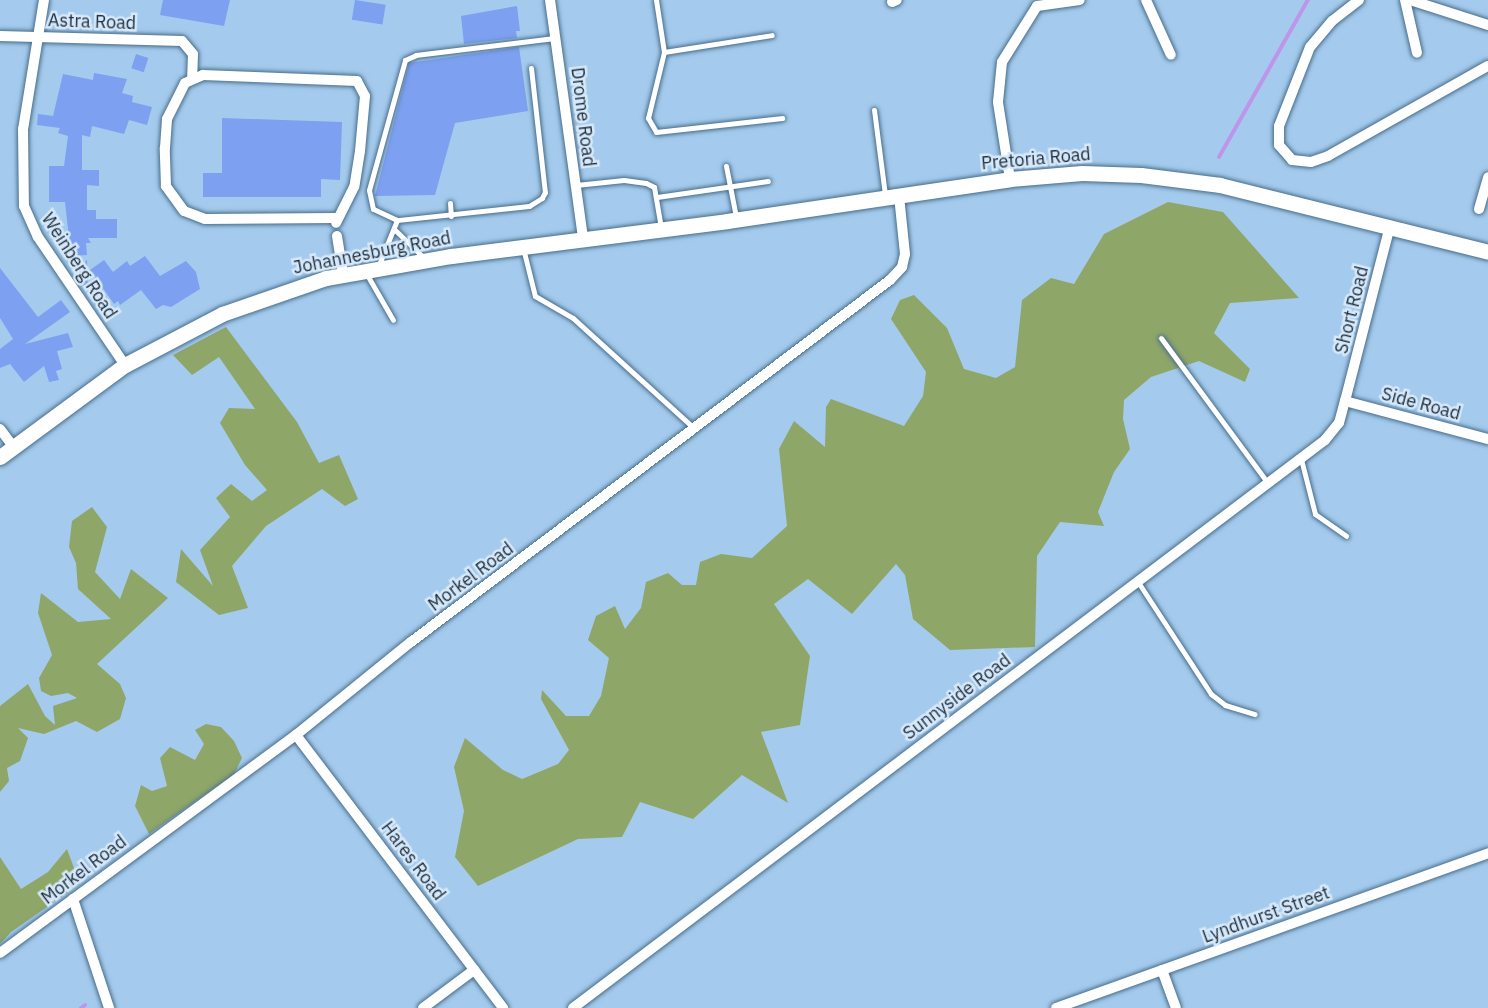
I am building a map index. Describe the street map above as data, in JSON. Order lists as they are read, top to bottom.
{
  "streets": {
    "main road": ["Pretoria Road", "Johannesburg Road"],
    "street": [
      "Astra Road",
      "Drome Road",
      "Weinberg Road",
      "Short Road",
      "Side Road",
      "Morkel Road",
      "Sunnyside Road",
      "Hares Road",
      "Lyndhurst Street"
    ]
  },
  "crossings": [
    ["Astra Road", "Weinberg Road"],
    ["Drome Road", "Pretoria Road"],
    ["Drome Road", "Johannesburg Road"],
    ["Pretoria Road", "Johannesburg Road"],
    ["Pretoria Road", "Short Road"],
    ["Pretoria Road", "Morkel Road"],
    ["Johannesburg Road", "Weinberg Road"],
    ["Short Road", "Side Road"],
    ["Short Road", "Sunnyside Road"],
    ["Side Road", "Sunnyside Road"],
    ["Morkel Road", "Hares Road"]
  ]
}
